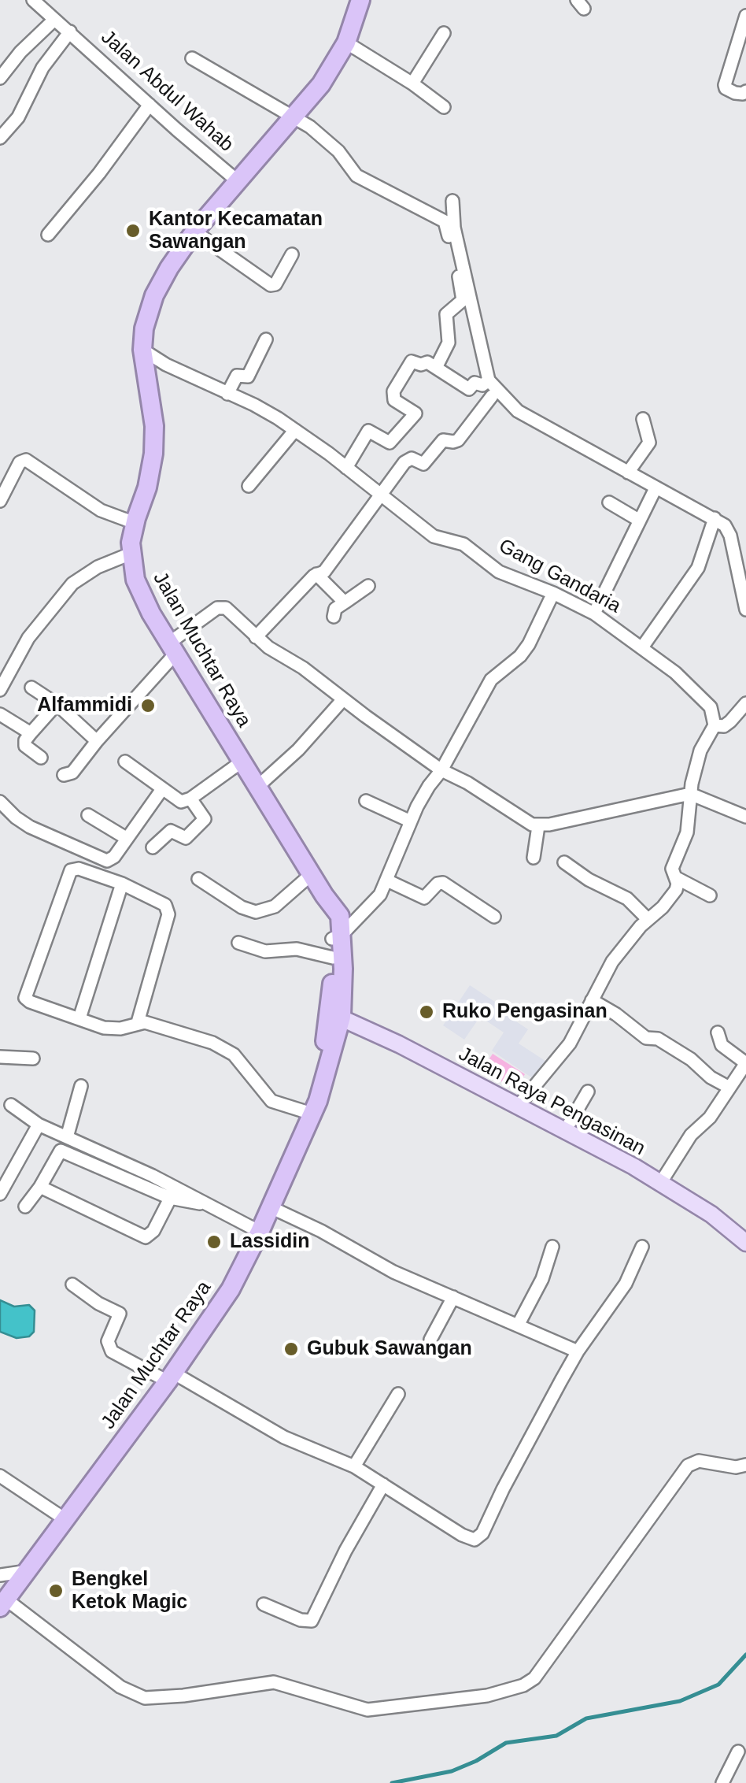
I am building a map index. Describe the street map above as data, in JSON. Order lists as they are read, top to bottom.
{
  "streets": {
    "highway": ["Jalan Muchtar Raya"],
    "main road": ["Jalan Raya Pengasinan"],
    "street": ["Jalan Abdul Wahab", "Gang Gandaria"]
  },
  "crossings": [
    ["Jalan Abdul Wahab", "Jalan Muchtar Raya"],
    ["Gang Gandaria", "Jalan Muchtar Raya"],
    ["Jalan Muchtar Raya", "Jalan Raya Pengasinan"]
  ],
  "places": [
    "Kantor Kecamatan Sawangan",
    "Alfammidi",
    "Ruko Pengasinan",
    "Lassidin",
    "Gubuk Sawangan",
    "Bengkel Ketok Magic"
  ]
}
